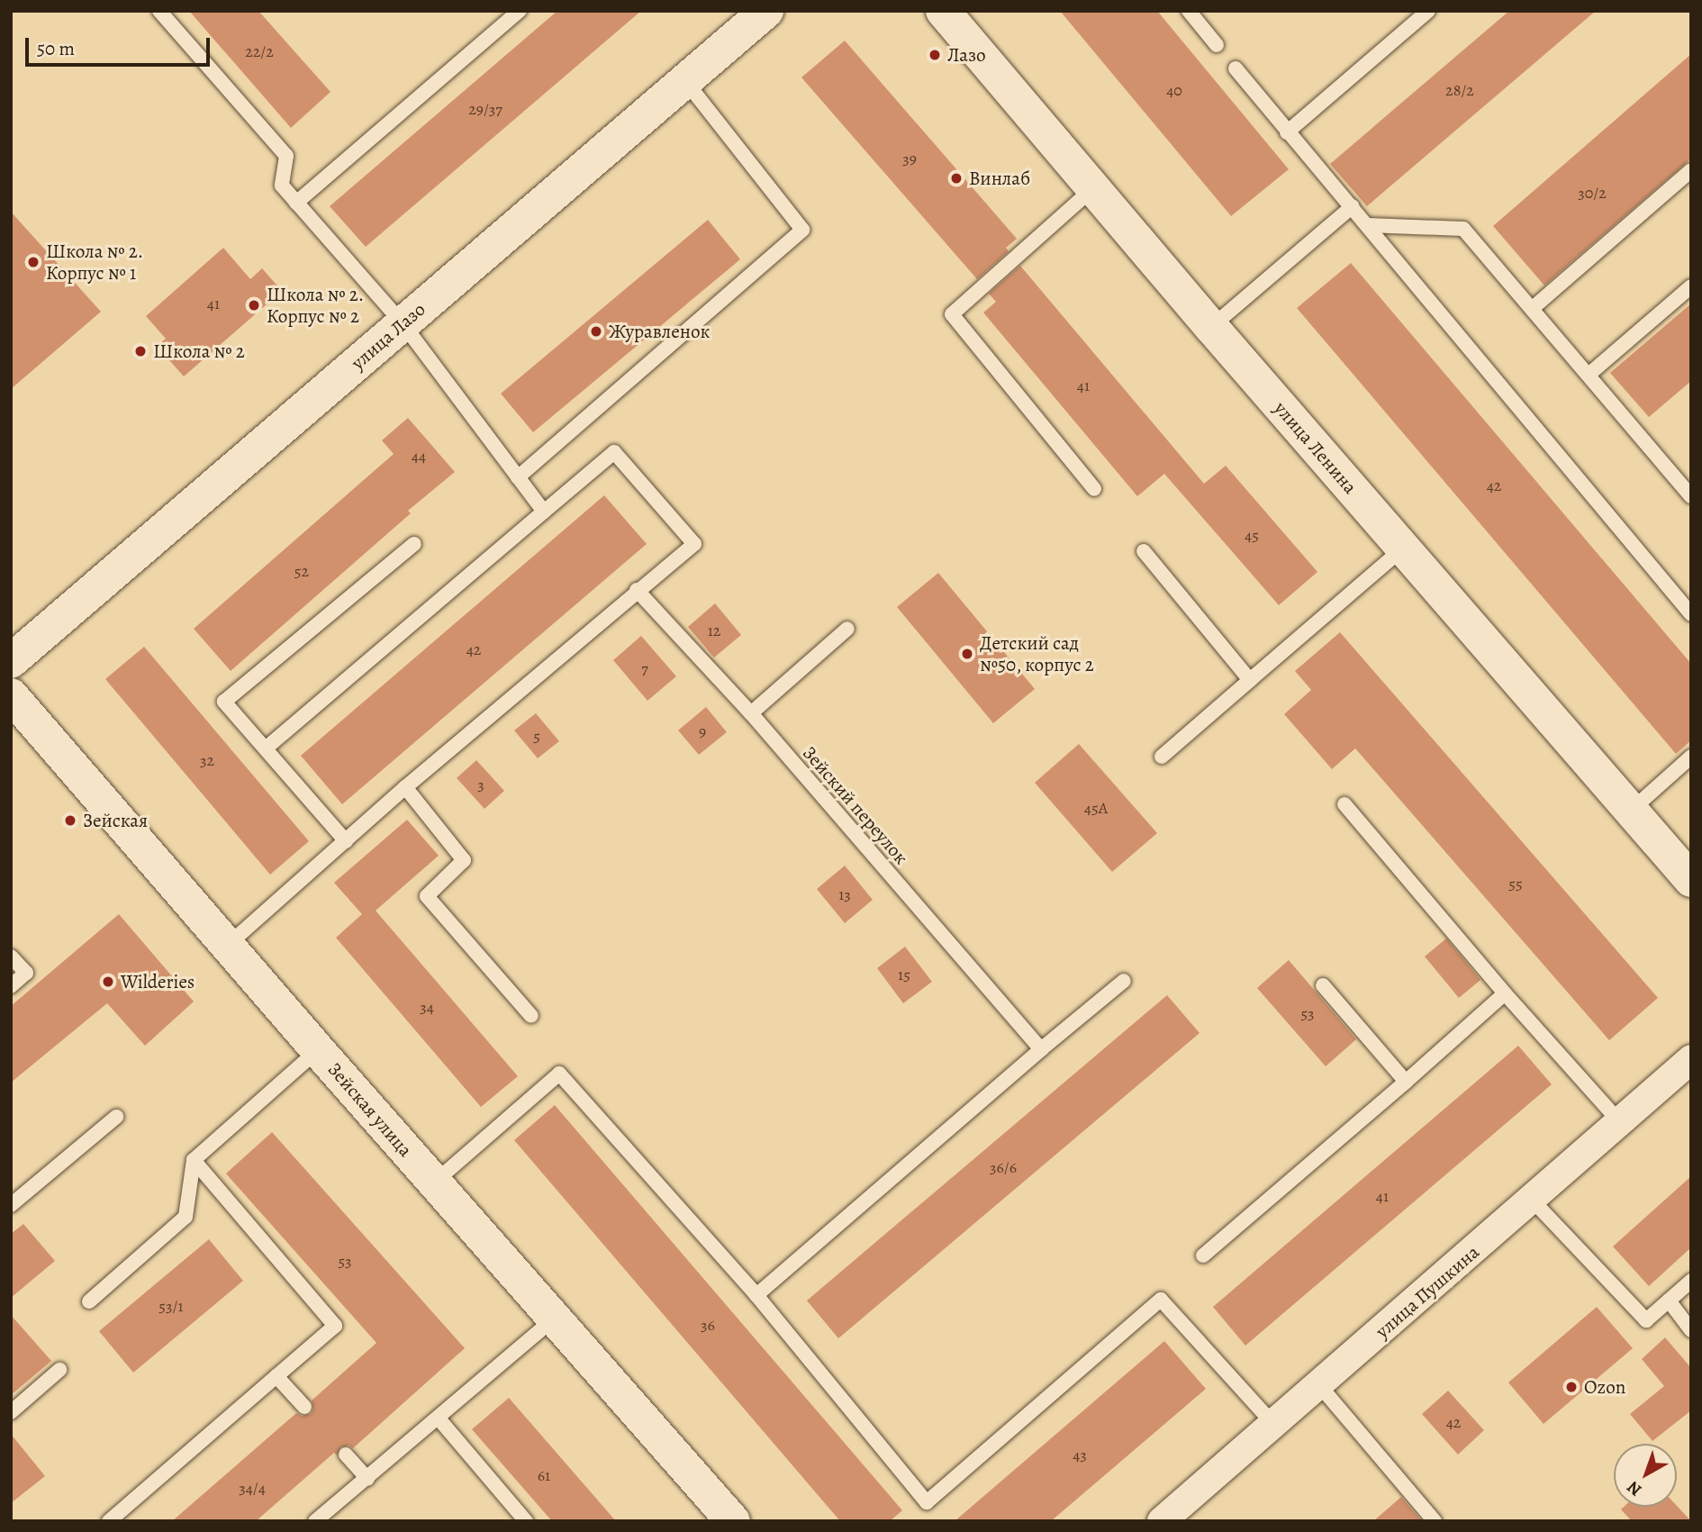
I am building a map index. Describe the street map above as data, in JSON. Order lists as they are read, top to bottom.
{
  "streets": {
    "main road": ["улица Лазо", "улица Ленина", "Зейская улица"],
    "street": ["улица Пушкина"],
    "lane": ["Зейский переулок"]
  },
  "places": [
    "Лазо",
    "Винлаб",
    "Школа № 2. Корпус № 1",
    "Школа № 2. Корпус № 2",
    "Журавленок",
    "Школа № 2",
    "Детский сад №50, корпус 2",
    "Зейская",
    "Wilderies",
    "Ozon"
  ],
  "house_numbers": [
    "22/2",
    "40",
    "28/2",
    "29/37",
    "39",
    "30/2",
    "41",
    "41",
    "44",
    "42",
    "45",
    "52",
    "12",
    "42",
    "7",
    "9",
    "5",
    "32",
    "3",
    "45А",
    "55",
    "13",
    "15",
    "34",
    "53",
    "36/6",
    "41",
    "53",
    "53/1",
    "36",
    "42",
    "43",
    "61",
    "34/4"
  ],
  "scale_bar": "50 m",
  "north": "bottom left"
}
